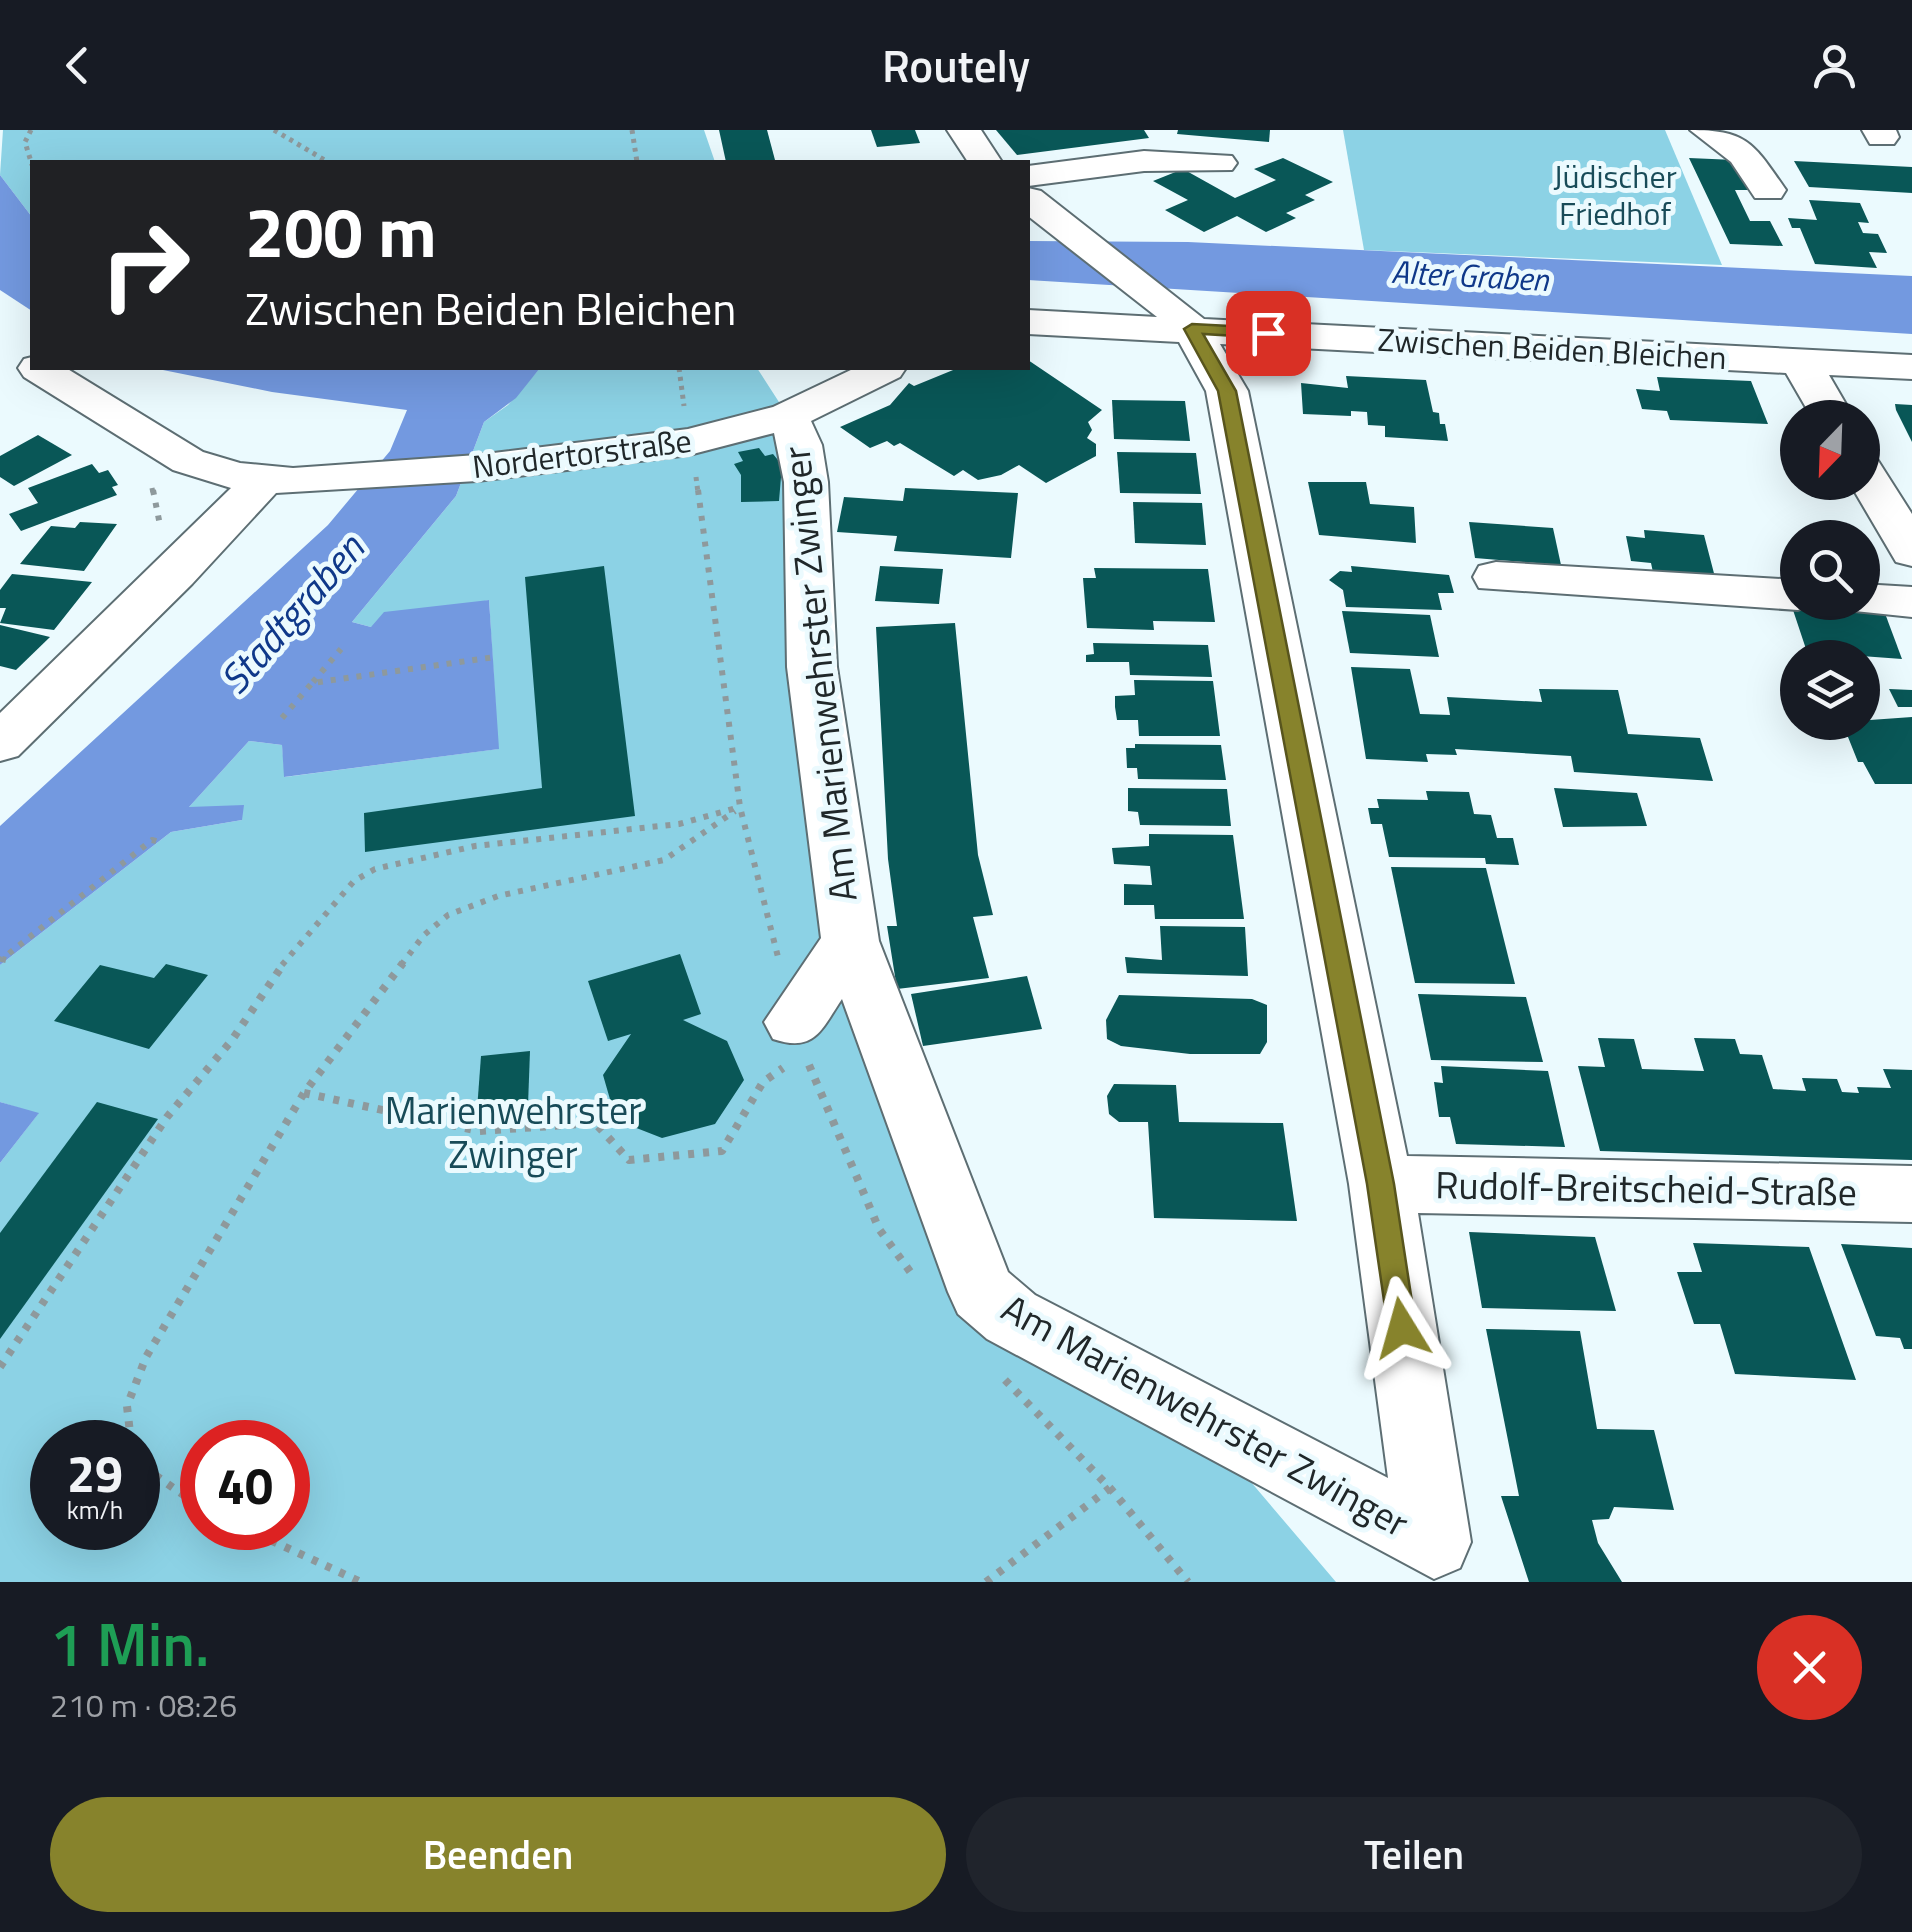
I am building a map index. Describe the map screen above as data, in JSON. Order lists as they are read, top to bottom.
{
  "streets": {
    "street": [
      "Zwischen Beiden Bleichen",
      "Nordertorstraße",
      "Am Marienwehrster Zwinger",
      "Rudolf-Breitscheid-Straße"
    ]
  },
  "crossings": [
    ["Nordertorstraße", "Am Marienwehrster Zwinger"],
    ["Am Marienwehrster Zwinger", "Rudolf-Breitscheid-Straße"]
  ],
  "water": ["Alter Graben", "Stadtgraben"],
  "parks": ["Jüdischer Friedhof", "Marienwehrster Zwinger"],
  "north": "bottom left",
  "page": {
    "header": "Routely",
    "turn": ["200 m", "Zwischen Beiden Bleichen"],
    "speed": "29 km/h",
    "limit": "40",
    "heading": ["1 Min.", "210 m · 08:26"],
    "buttons": ["Beenden", "Teilen"]
  }
}
